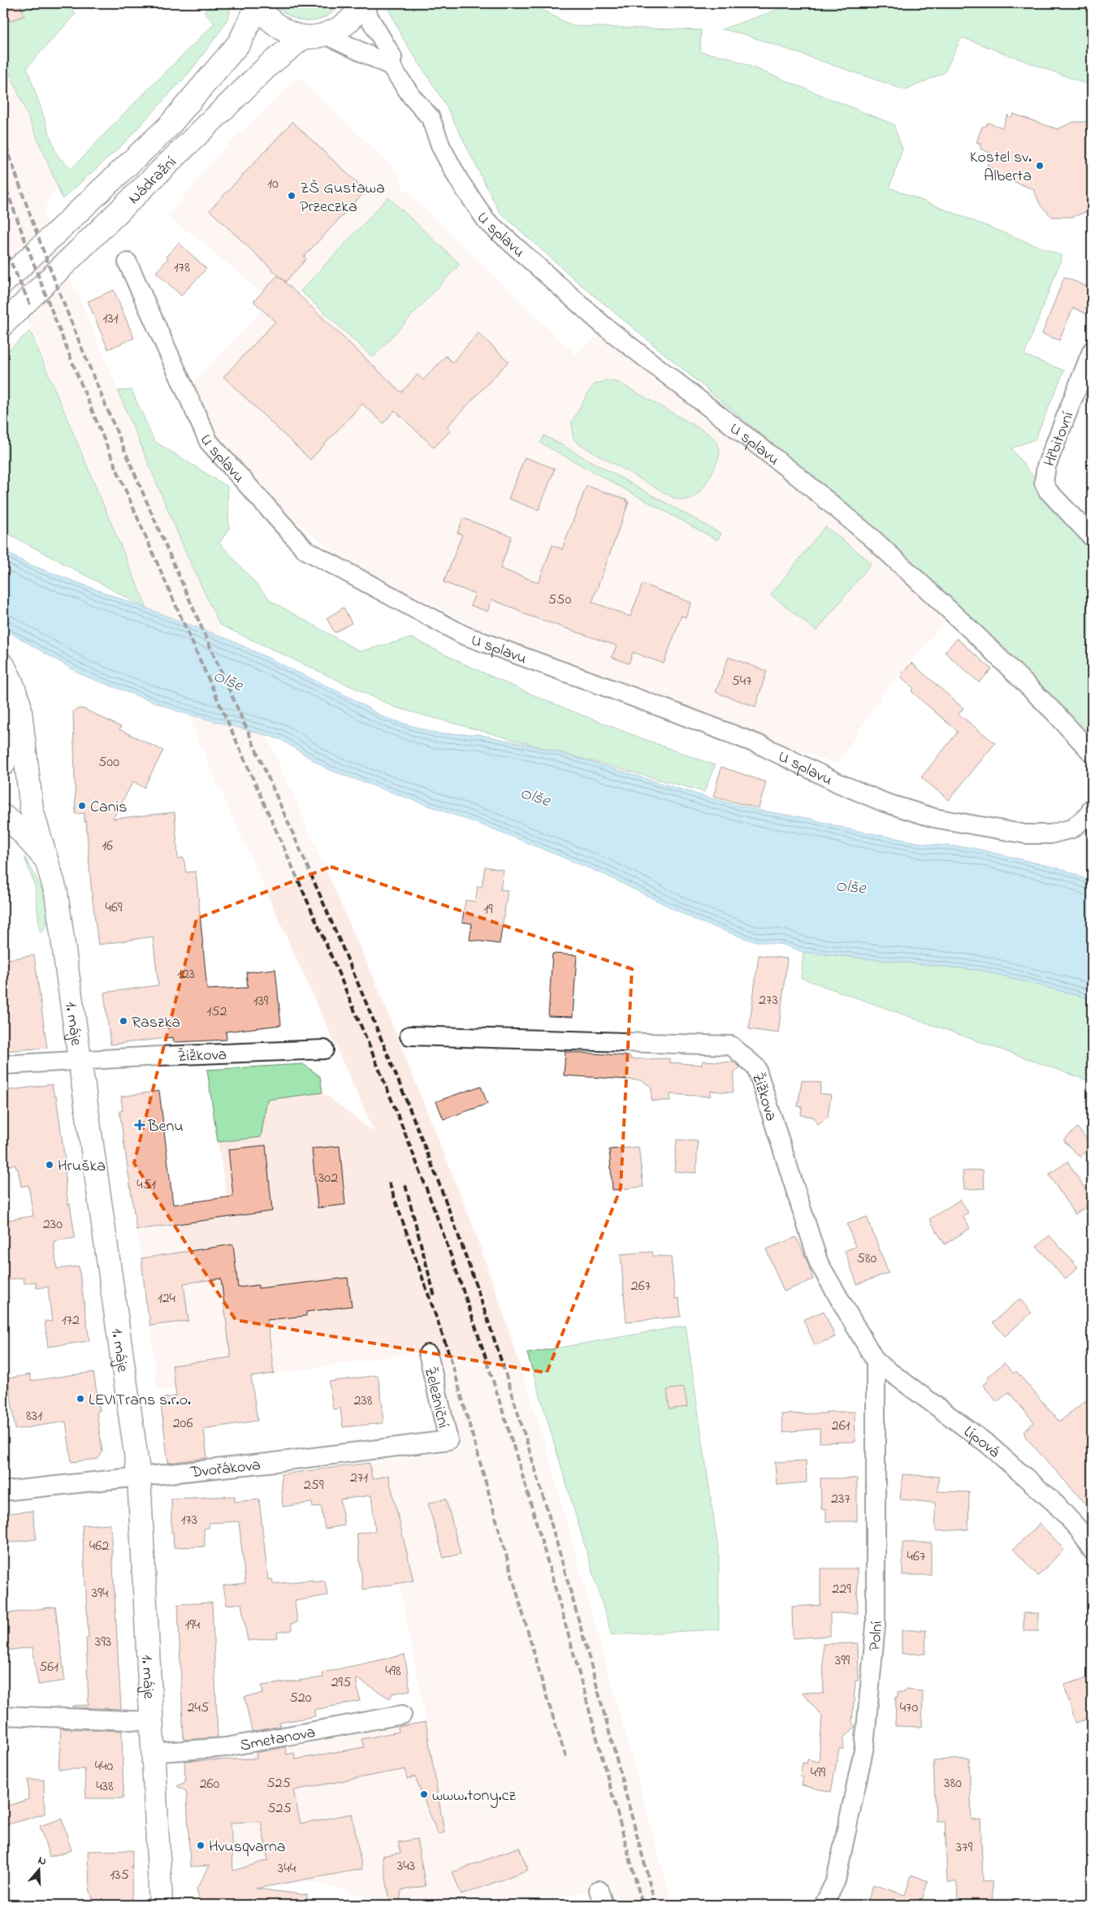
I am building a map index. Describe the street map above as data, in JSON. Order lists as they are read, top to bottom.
{
  "streets": {
    "main road": ["Nádražní", "1. máje"],
    "street": [
      "U splavu",
      "Hřbitovní",
      "Žižkova",
      "Železniční",
      "Lípová",
      "Dvořákova",
      "Polní",
      "Smetanova"
    ]
  },
  "crossings": [
    ["1. máje", "Žižkova"],
    ["1. máje", "Dvořákova"],
    ["1. máje", "Smetanova"],
    ["Žižkova", "Lípová"],
    ["Žižkova", "Polní"],
    ["Železniční", "Dvořákova"],
    ["Lípová", "Polní"]
  ],
  "water": ["Olše"],
  "places": {
    "other": [
      "Kostel sv. Alberta",
      "ZŠ Gustawa Przeczka",
      "Canis",
      "Raszka",
      "Hruška",
      "LEVITrans s.r.o.",
      "www.tony.cz",
      "Hvusqvarna"
    ],
    "health": ["Benu"]
  },
  "house_numbers": [
    "10",
    "178",
    "131",
    "550",
    "547",
    "500",
    "16",
    "469",
    "19",
    "123",
    "273",
    "139",
    "152",
    "302",
    "451",
    "230",
    "580",
    "267",
    "124",
    "172",
    "238",
    "831",
    "206",
    "261",
    "271",
    "259",
    "237",
    "173",
    "462",
    "467",
    "229",
    "394",
    "194",
    "393",
    "399",
    "561",
    "498",
    "295",
    "520",
    "245",
    "470",
    "440",
    "499",
    "525",
    "380",
    "260",
    "438",
    "525",
    "379",
    "343",
    "344",
    "135"
  ],
  "north": "top"
}
